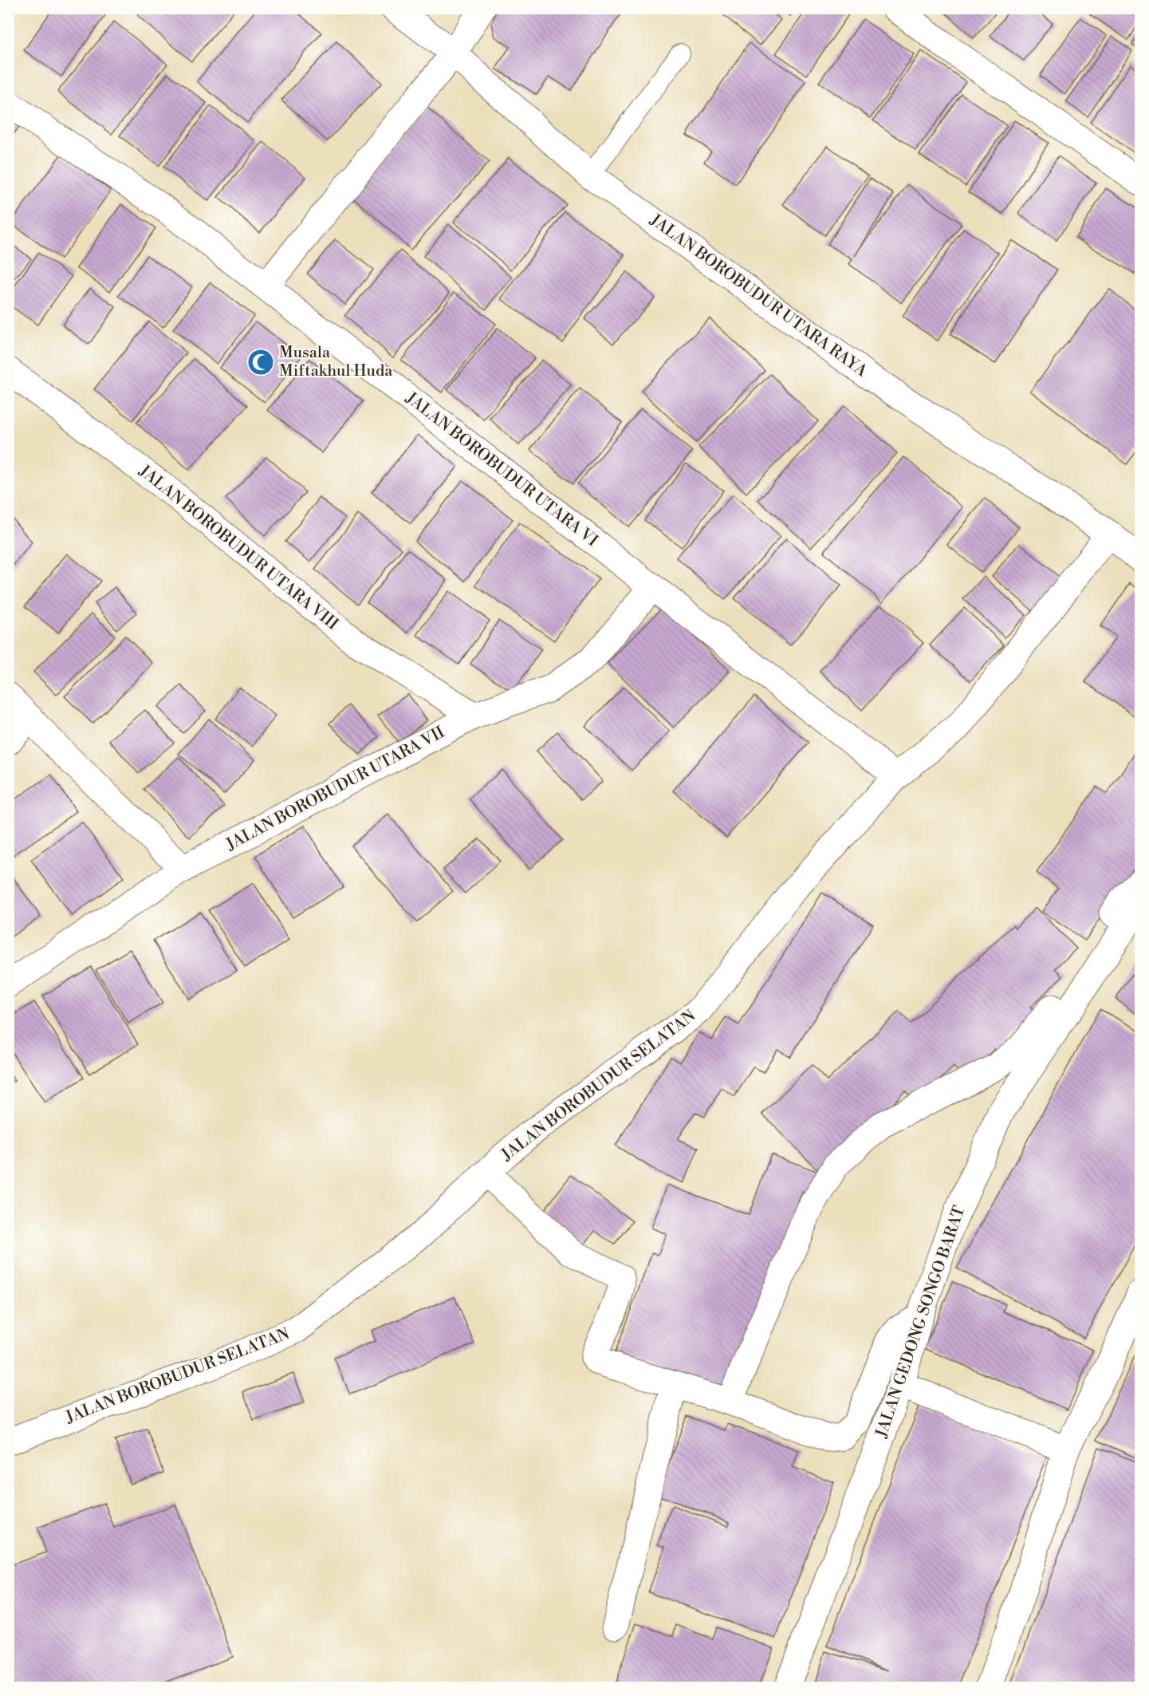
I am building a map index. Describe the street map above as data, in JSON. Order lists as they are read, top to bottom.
{
  "streets": {
    "street": [
      "JALAN BOROBUDUR UTARA RAYA",
      "JALAN BOROBUDUR UTARA VI",
      "JALAN BOROBUDUR UTARA VIII",
      "JALAN BOROBUDUR UTARA VII",
      "JALAN BOROBUDUR SELATAN",
      "JALAN GEDONG SONGO BARAT"
    ]
  },
  "crossings": [
    ["JALAN BOROBUDUR UTARA RAYA", "JALAN BOROBUDUR SELATAN"],
    ["JALAN BOROBUDUR UTARA VI", "JALAN BOROBUDUR UTARA VII"],
    ["JALAN BOROBUDUR UTARA VI", "JALAN BOROBUDUR SELATAN"],
    ["JALAN BOROBUDUR UTARA VIII", "JALAN BOROBUDUR UTARA VII"]
  ],
  "places": {
    "mosque": ["Musala Miftakhul Huda"]
  }
}
